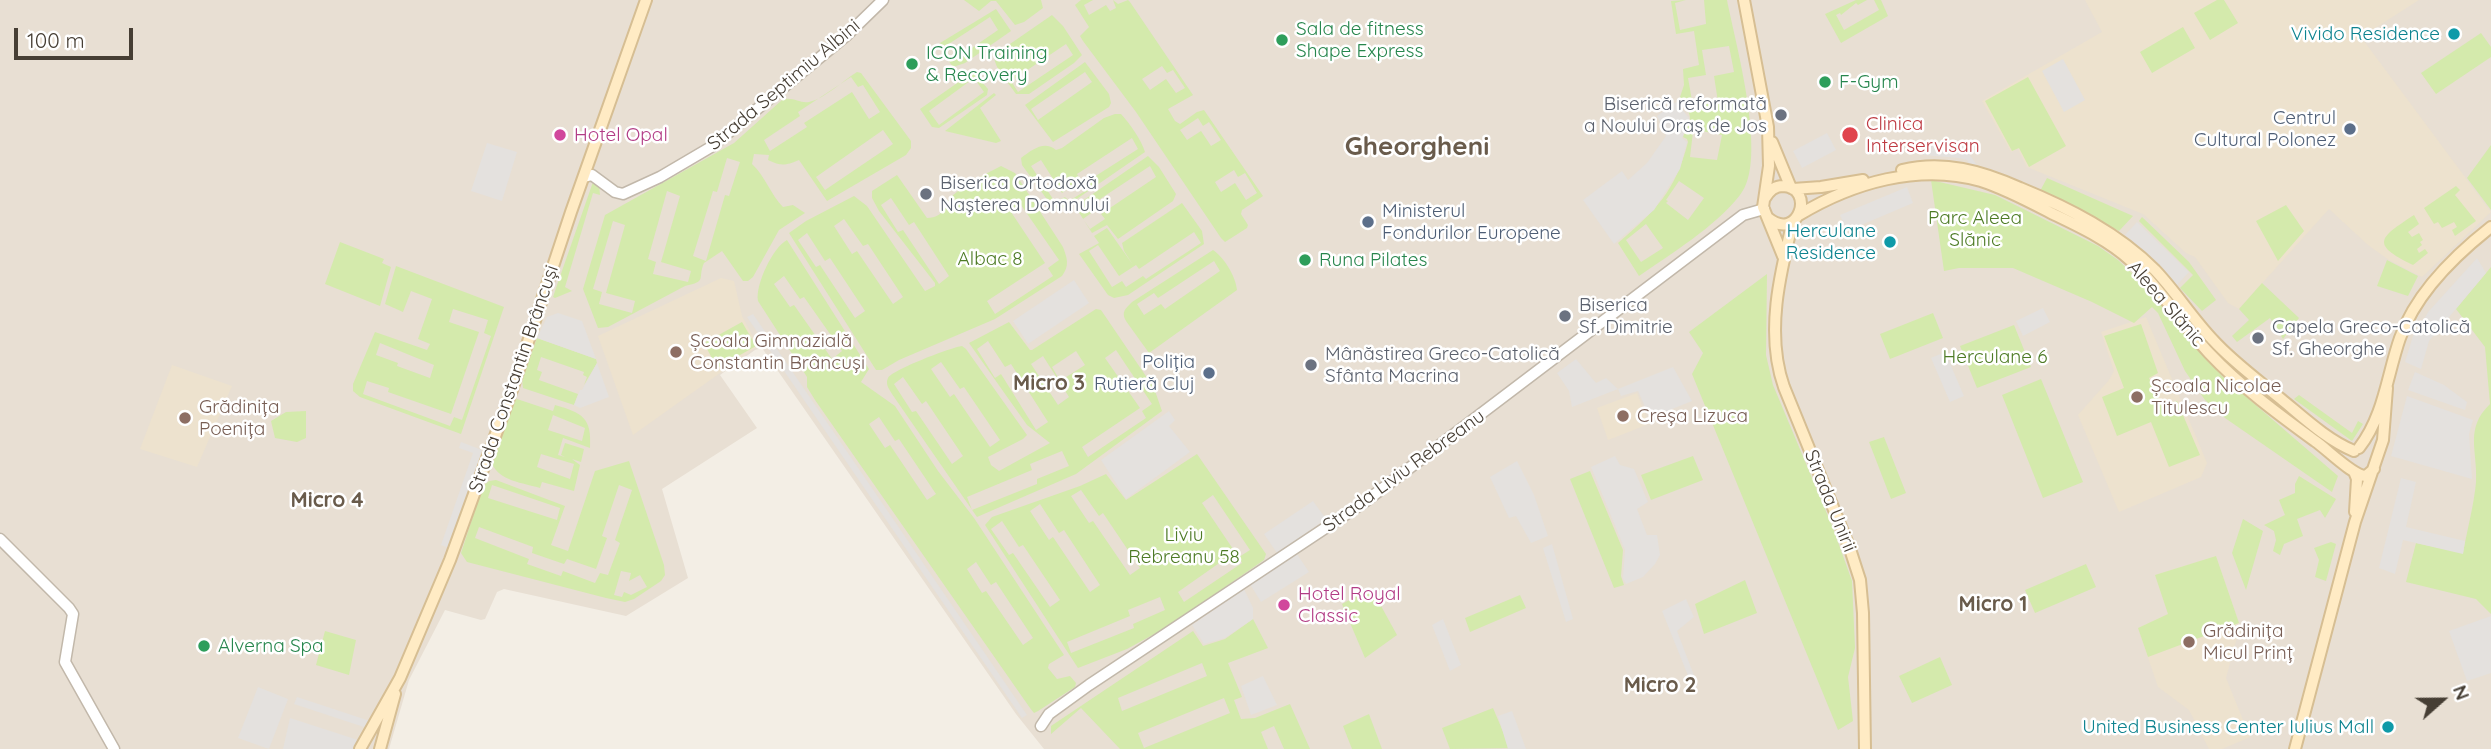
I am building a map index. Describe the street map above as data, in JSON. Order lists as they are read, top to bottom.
{
  "streets": {
    "main road": ["Aleea Slănic", "Strada Constantin Brâncuși", "Strada Unirii"],
    "street": ["Strada Septimiu Albini", "Strada Liviu Rebreanu"]
  },
  "crossings": [
    ["Strada Septimiu Albini", "Strada Constantin Brâncuși"],
    ["Aleea Slănic", "Strada Liviu Rebreanu"],
    ["Aleea Slănic", "Strada Unirii"],
    ["Strada Liviu Rebreanu", "Strada Unirii"]
  ],
  "districts": [
    "Gheorgheni",
    "Micro 3",
    "Micro 4",
    "Micro 1",
    "Micro 2"
  ],
  "parks": [
    "Parc Aleea Slănic",
    "Albac 8",
    "Herculane 6",
    "Liviu Rebreanu 58"
  ],
  "places": [
    "Vivido Residence",
    "Sala de fitness Shape Express",
    "ICON Training & Recovery",
    "F-Gym",
    "Biserică reformată a Noului Oraș de Jos",
    "Centrul Cultural Polonez",
    "Hotel Opal",
    "Clinica Interservisan",
    "Biserica Ortodoxă Nașterea Domnului",
    "Ministerul Fondurilor Europene",
    "Herculane Residence",
    "Runa Pilates",
    "Biserica Sf. Dimitrie",
    "Capela Greco-Catolică Sf. Gheorghe",
    "Școala Gimnazială Constantin Brâncuși",
    "Mânăstirea Greco-Catolică Sfânta Macrina",
    "Poliția Rutieră Cluj",
    "Școala Nicolae Titulescu",
    "Creșa Lizuca",
    "Grădinița Poenița",
    "Hotel Royal Classic",
    "Grădinița Micul Prinț",
    "Alverna Spa",
    "United Business Center Iulius Mall"
  ],
  "scale_bar": "100 m",
  "north": "right"
}
